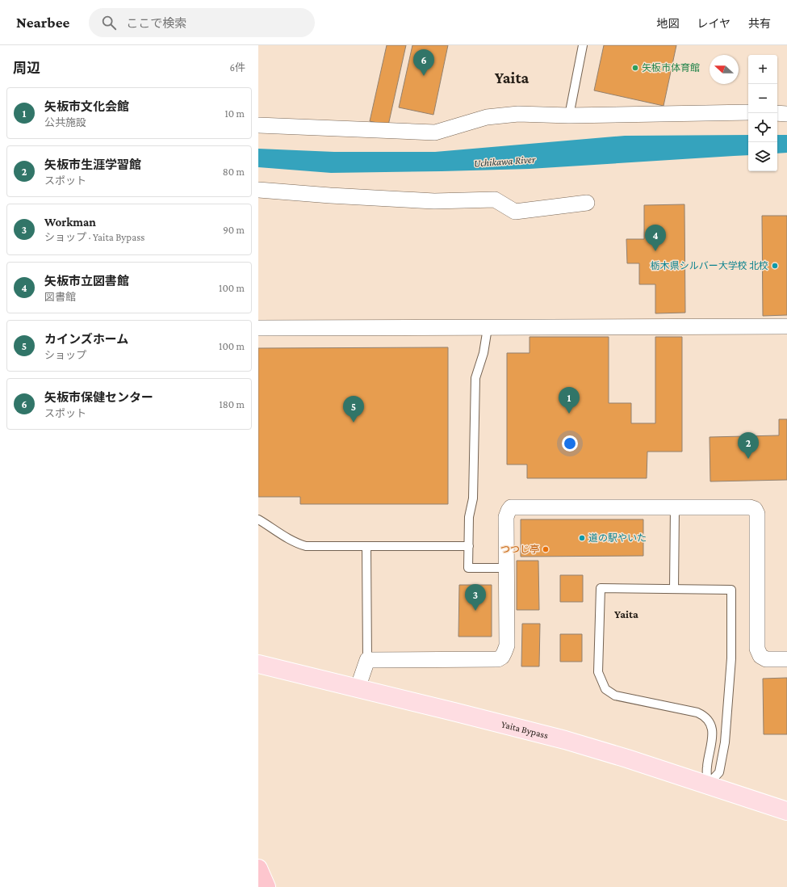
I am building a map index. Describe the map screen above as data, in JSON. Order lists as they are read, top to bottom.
{
  "streets": {
    "main road": ["Yaita Bypass"]
  },
  "districts": ["Yaita", "Yaita"],
  "water": ["Uchikawa River"],
  "places": [
    "矢板市体育館",
    "栃木県シルバー大学校 北校",
    "道の駅やいた",
    "つつじ亭"
  ],
  "north": "left",
  "page": {
    "header": "Nearbee",
    "search": "ここで検索",
    "nav": ["地図", "レイヤ", "共有"],
    "heading": ["周辺", "6件"],
    "pins": [
      "6",
      "4",
      "1",
      "5",
      "2",
      "3"
    ],
    "map_buttons": ["+", "−"],
    "list": [
      {
        "mark": "1",
        "name": "矢板市文化会館",
        "note": "公共施設",
        "value": "10 m"
      },
      {
        "mark": "2",
        "name": "矢板市生涯学習館",
        "note": "スポット",
        "value": "80 m"
      },
      {
        "mark": "3",
        "name": "Workman",
        "note": "ショップ · Yaita Bypass",
        "value": "90 m"
      },
      {
        "mark": "4",
        "name": "矢板市立図書館",
        "note": "図書館",
        "value": "100 m"
      },
      {
        "mark": "5",
        "name": "カインズホーム",
        "note": "ショップ",
        "value": "100 m"
      },
      {
        "mark": "6",
        "name": "矢板市保健センター",
        "note": "スポット",
        "value": "180 m"
      }
    ]
  }
}
